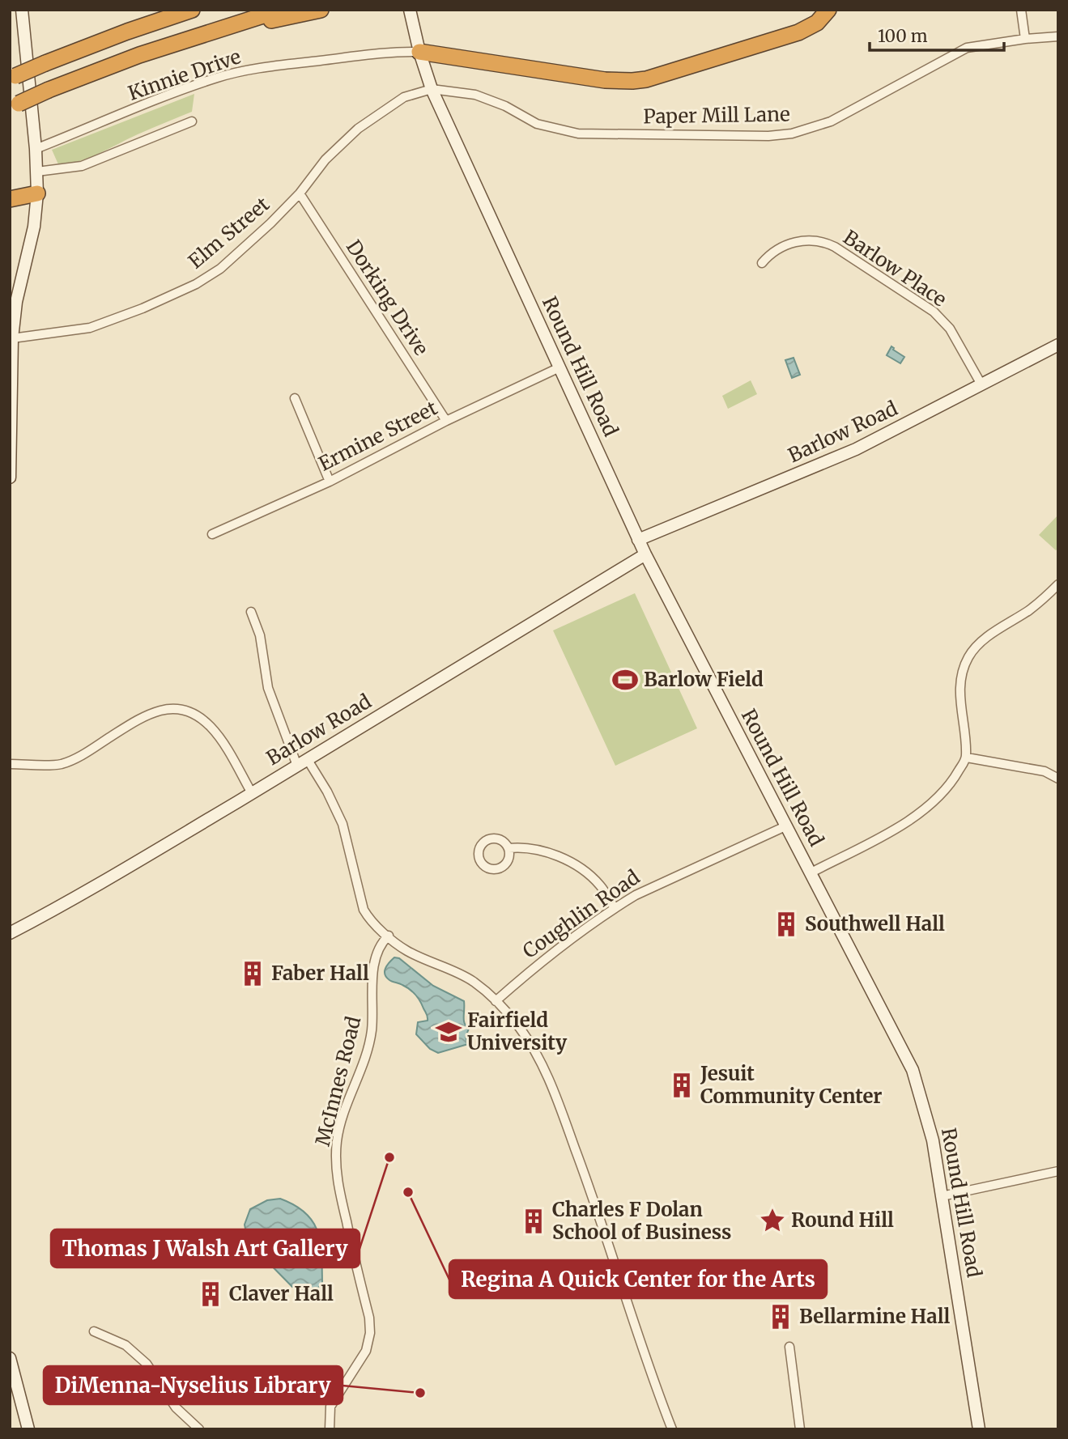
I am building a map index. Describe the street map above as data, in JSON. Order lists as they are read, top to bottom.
{
  "streets": {
    "main road": ["Round Hill Road", "Barlow Road"],
    "street": [
      "Kinnie Drive",
      "Paper Mill Lane",
      "Elm Street",
      "Barlow Place",
      "Dorking Drive",
      "Ermine Street",
      "Coughlin Road",
      "McInnes Road"
    ]
  },
  "crossings": [
    ["Kinnie Drive", "Round Hill Road"],
    ["Paper Mill Lane", "Elm Street"],
    ["Paper Mill Lane", "Round Hill Road"],
    ["Elm Street", "Dorking Drive"],
    ["Elm Street", "Round Hill Road"],
    ["Barlow Place", "Barlow Road"],
    ["Dorking Drive", "Ermine Street"],
    ["Round Hill Road", "Barlow Road"],
    ["Round Hill Road", "Ermine Street"],
    ["Round Hill Road", "Coughlin Road"]
  ],
  "places": {
    "sports": ["Barlow Field"],
    "building": [
      "Southwell Hall",
      "Faber Hall",
      "Jesuit Community Center",
      "Charles F Dolan School of Business",
      "Claver Hall",
      "Bellarmine Hall"
    ],
    "school or university": ["Fairfield University"],
    "other": ["Thomas J Walsh Art Gallery", "Regina A Quick Center for the Arts", "DiMenna-Nyselius Library"],
    "place": ["Round Hill"]
  },
  "scale_bar": "100 m"
}
